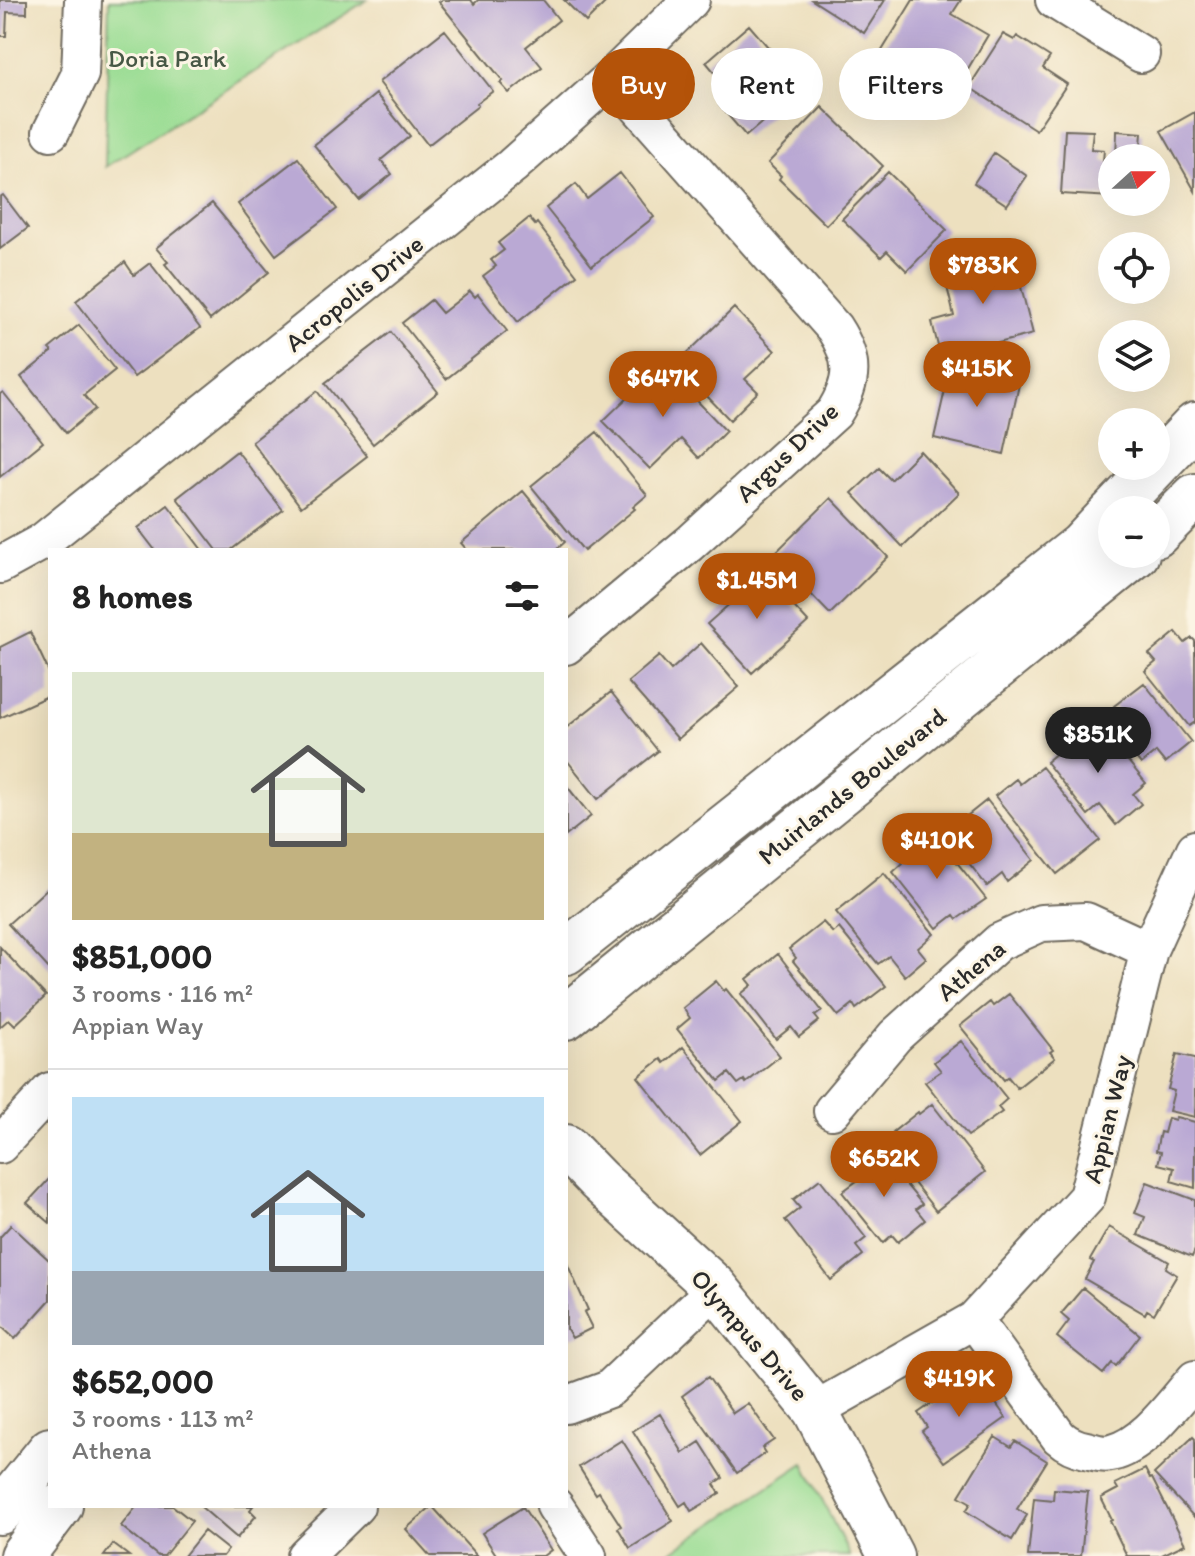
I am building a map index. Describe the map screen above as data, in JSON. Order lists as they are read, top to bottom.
{
  "streets": {
    "main road": ["Muirlands Boulevard", "Olympus Drive"],
    "street": [
      "Acropolis Drive",
      "Argus Drive",
      "Athena",
      "Appian Way"
    ]
  },
  "crossings": [
    ["Athena", "Appian Way"],
    ["Appian Way", "Olympus Drive"]
  ],
  "parks": ["Doria Park"],
  "north": "right",
  "page": {
    "chip": ["Buy", "Rent", "Filters"],
    "map_buttons": ["+", "−"],
    "price": [
      "$783K",
      "$415K",
      "$647K",
      "$1.45M",
      "$851K",
      "$410K",
      "$652K",
      "$419K"
    ],
    "heading": "8 homes",
    "list": [
      {
        "name": "$851,000",
        "note": "3 rooms · 116 m² · Appian Way"
      },
      {
        "name": "$652,000",
        "note": "3 rooms · 113 m² · Athena"
      }
    ]
  }
}
